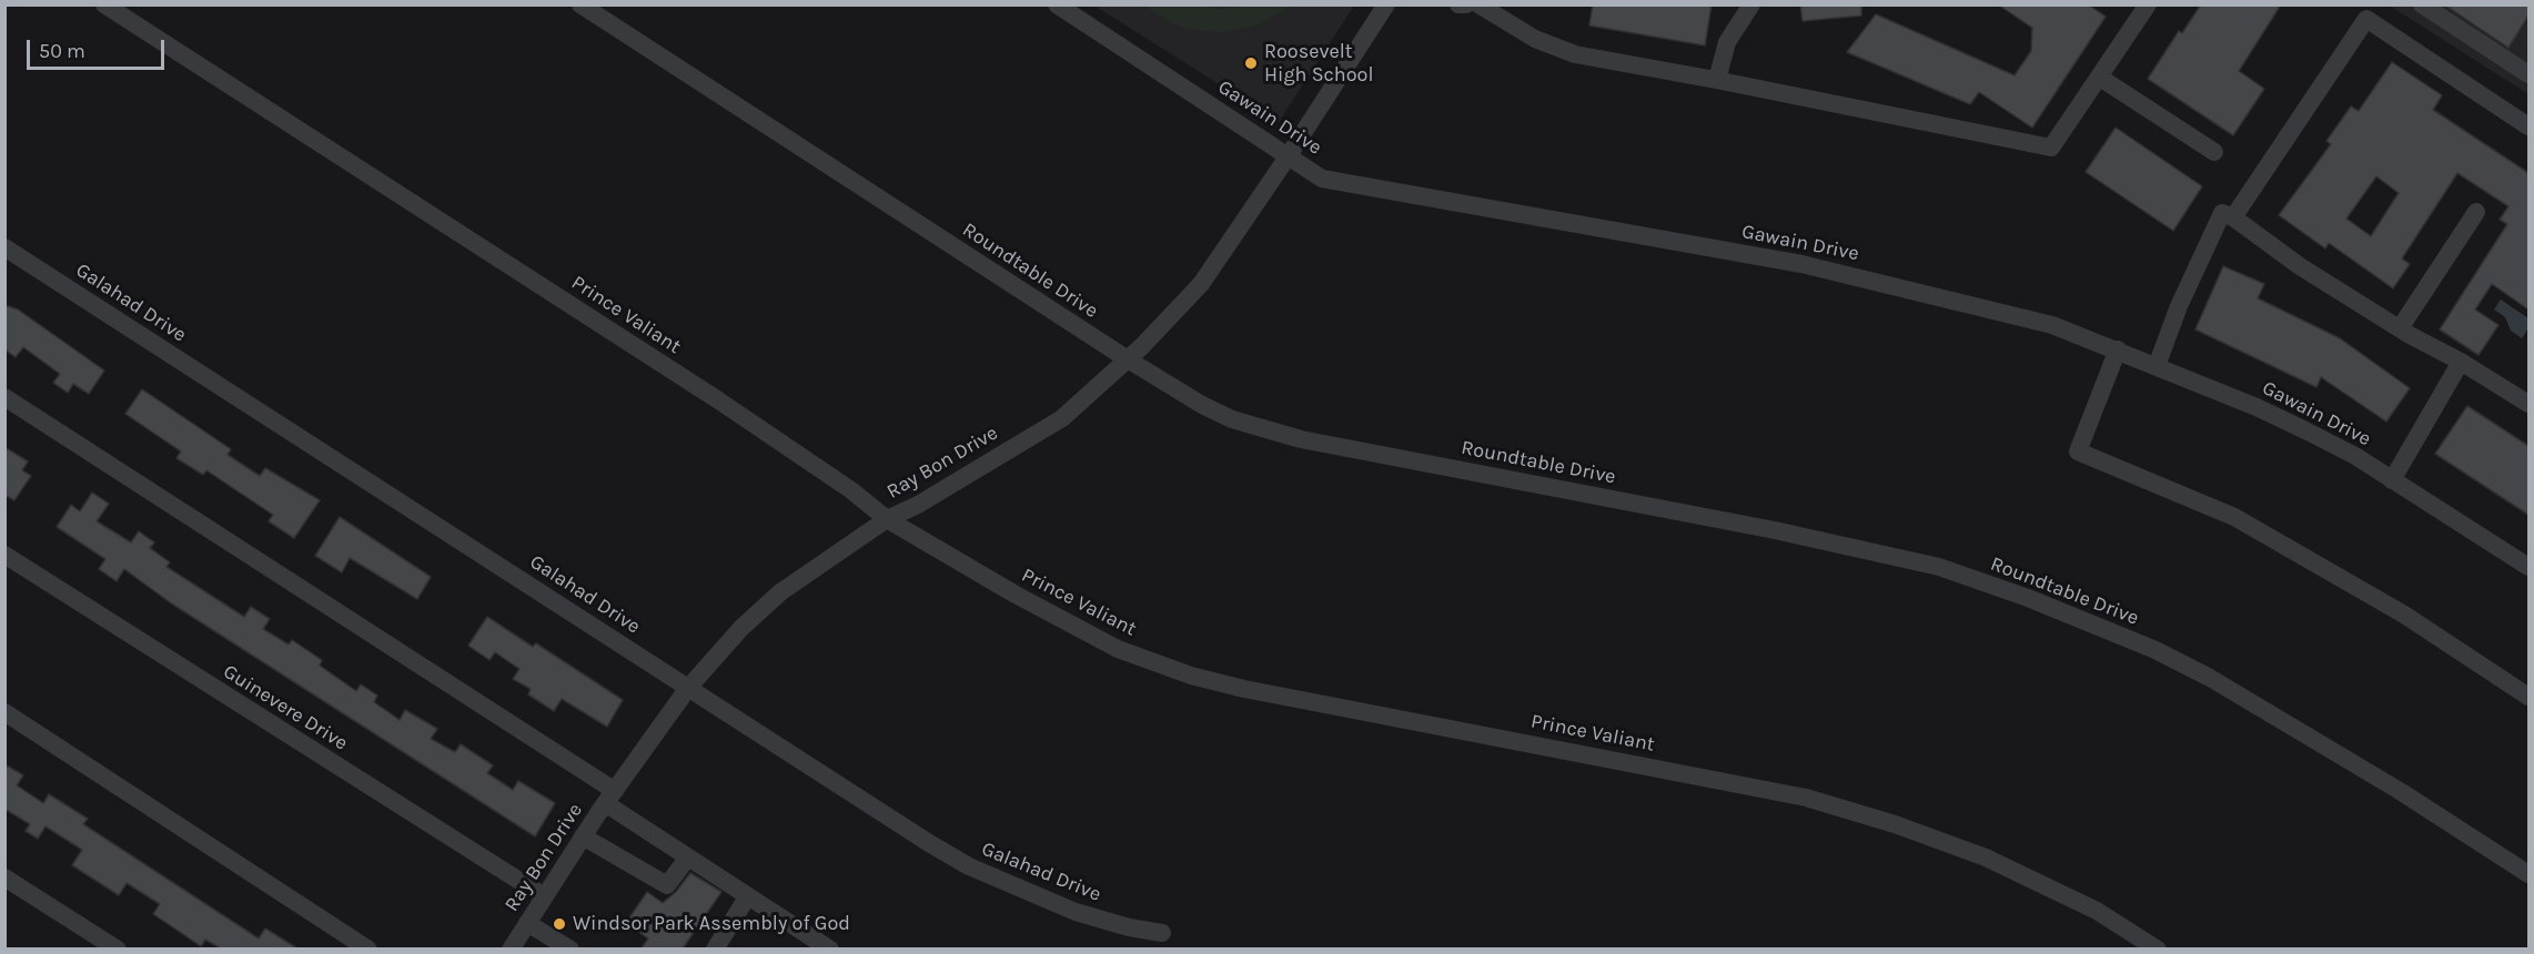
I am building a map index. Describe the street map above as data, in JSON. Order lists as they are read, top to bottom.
{
  "streets": {
    "street": [
      "Gawain Drive",
      "Roundtable Drive",
      "Galahad Drive",
      "Prince Valiant",
      "Ray Bon Drive",
      "Guinevere Drive"
    ]
  },
  "crossings": [
    ["Gawain Drive", "Ray Bon Drive"],
    ["Roundtable Drive", "Ray Bon Drive"],
    ["Galahad Drive", "Ray Bon Drive"],
    ["Prince Valiant", "Ray Bon Drive"],
    ["Ray Bon Drive", "Guinevere Drive"]
  ],
  "places": ["Roosevelt High School", "Windsor Park Assembly of God"],
  "scale_bar": "50 m"
}
